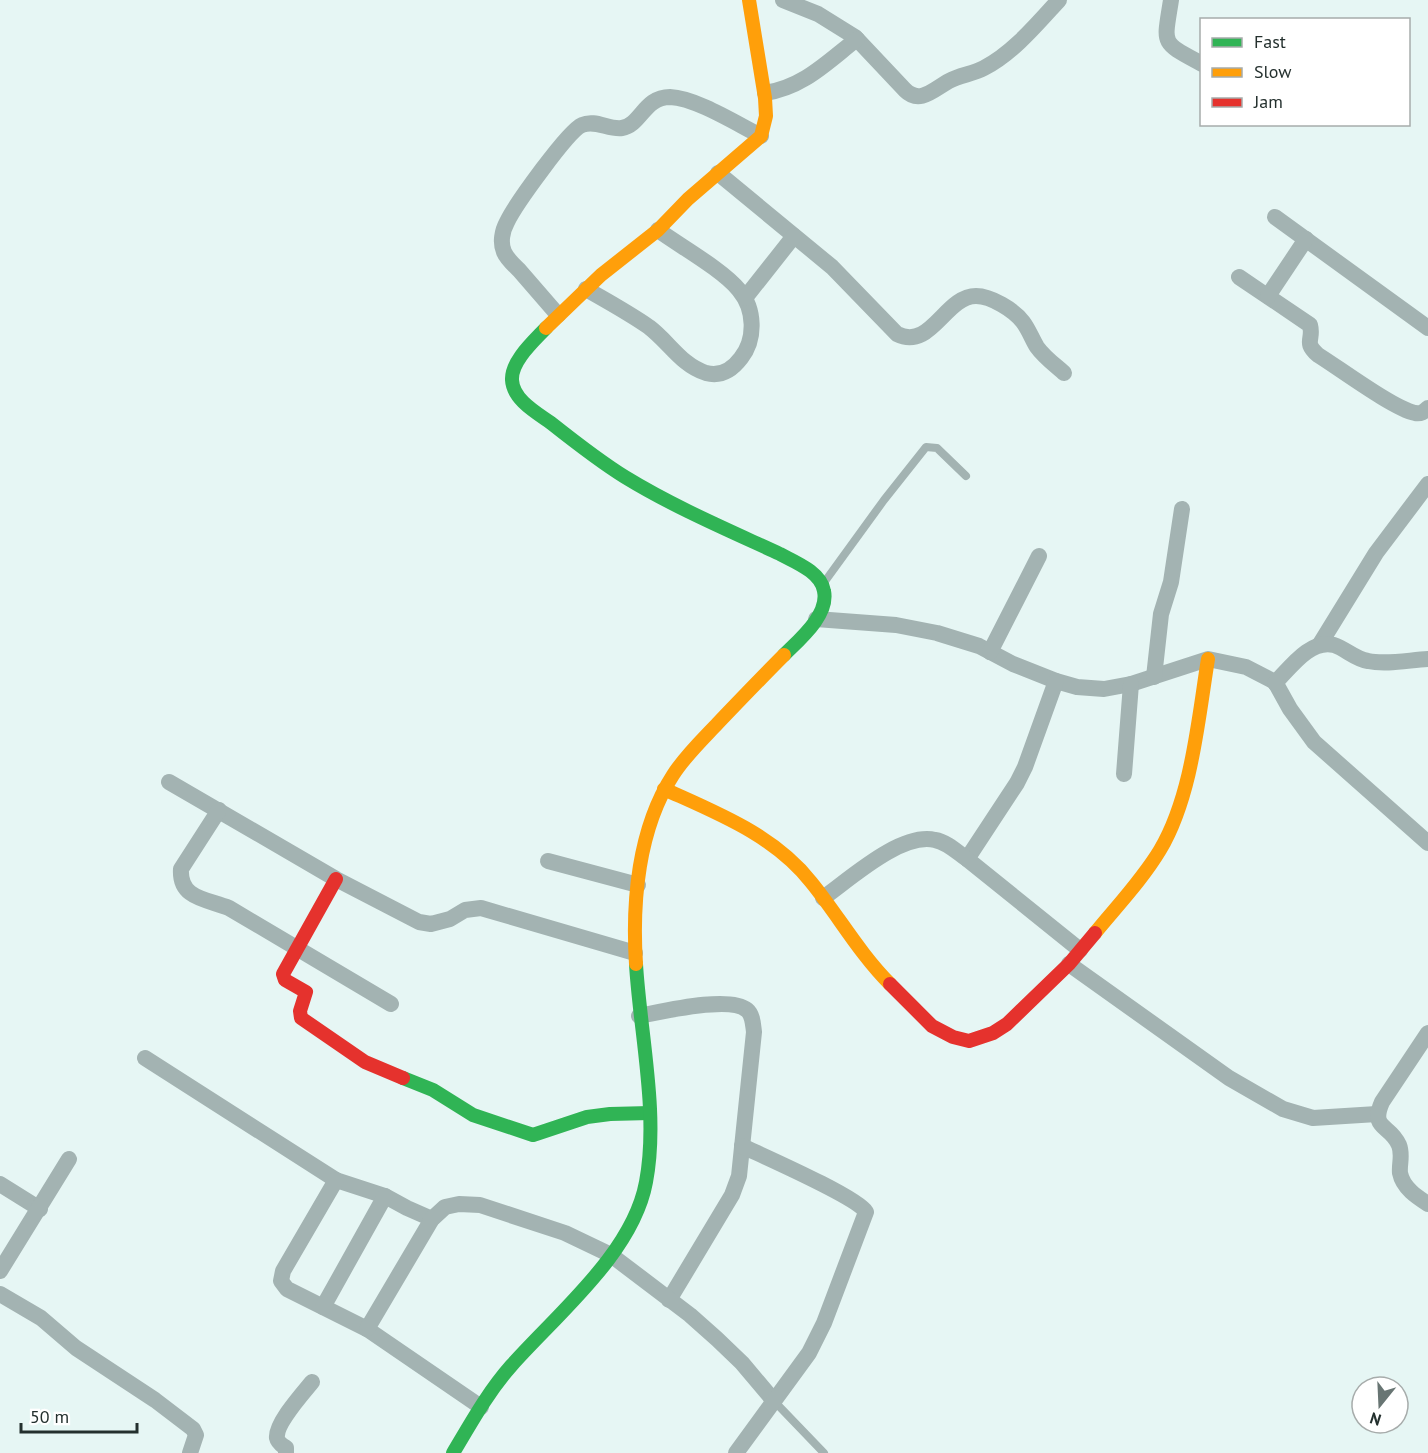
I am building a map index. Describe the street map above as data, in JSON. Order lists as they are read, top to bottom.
{
  "legend": ["Fast", "Slow", "Jam"],
  "scale_bar": "50 m",
  "north": "bottom"
}
